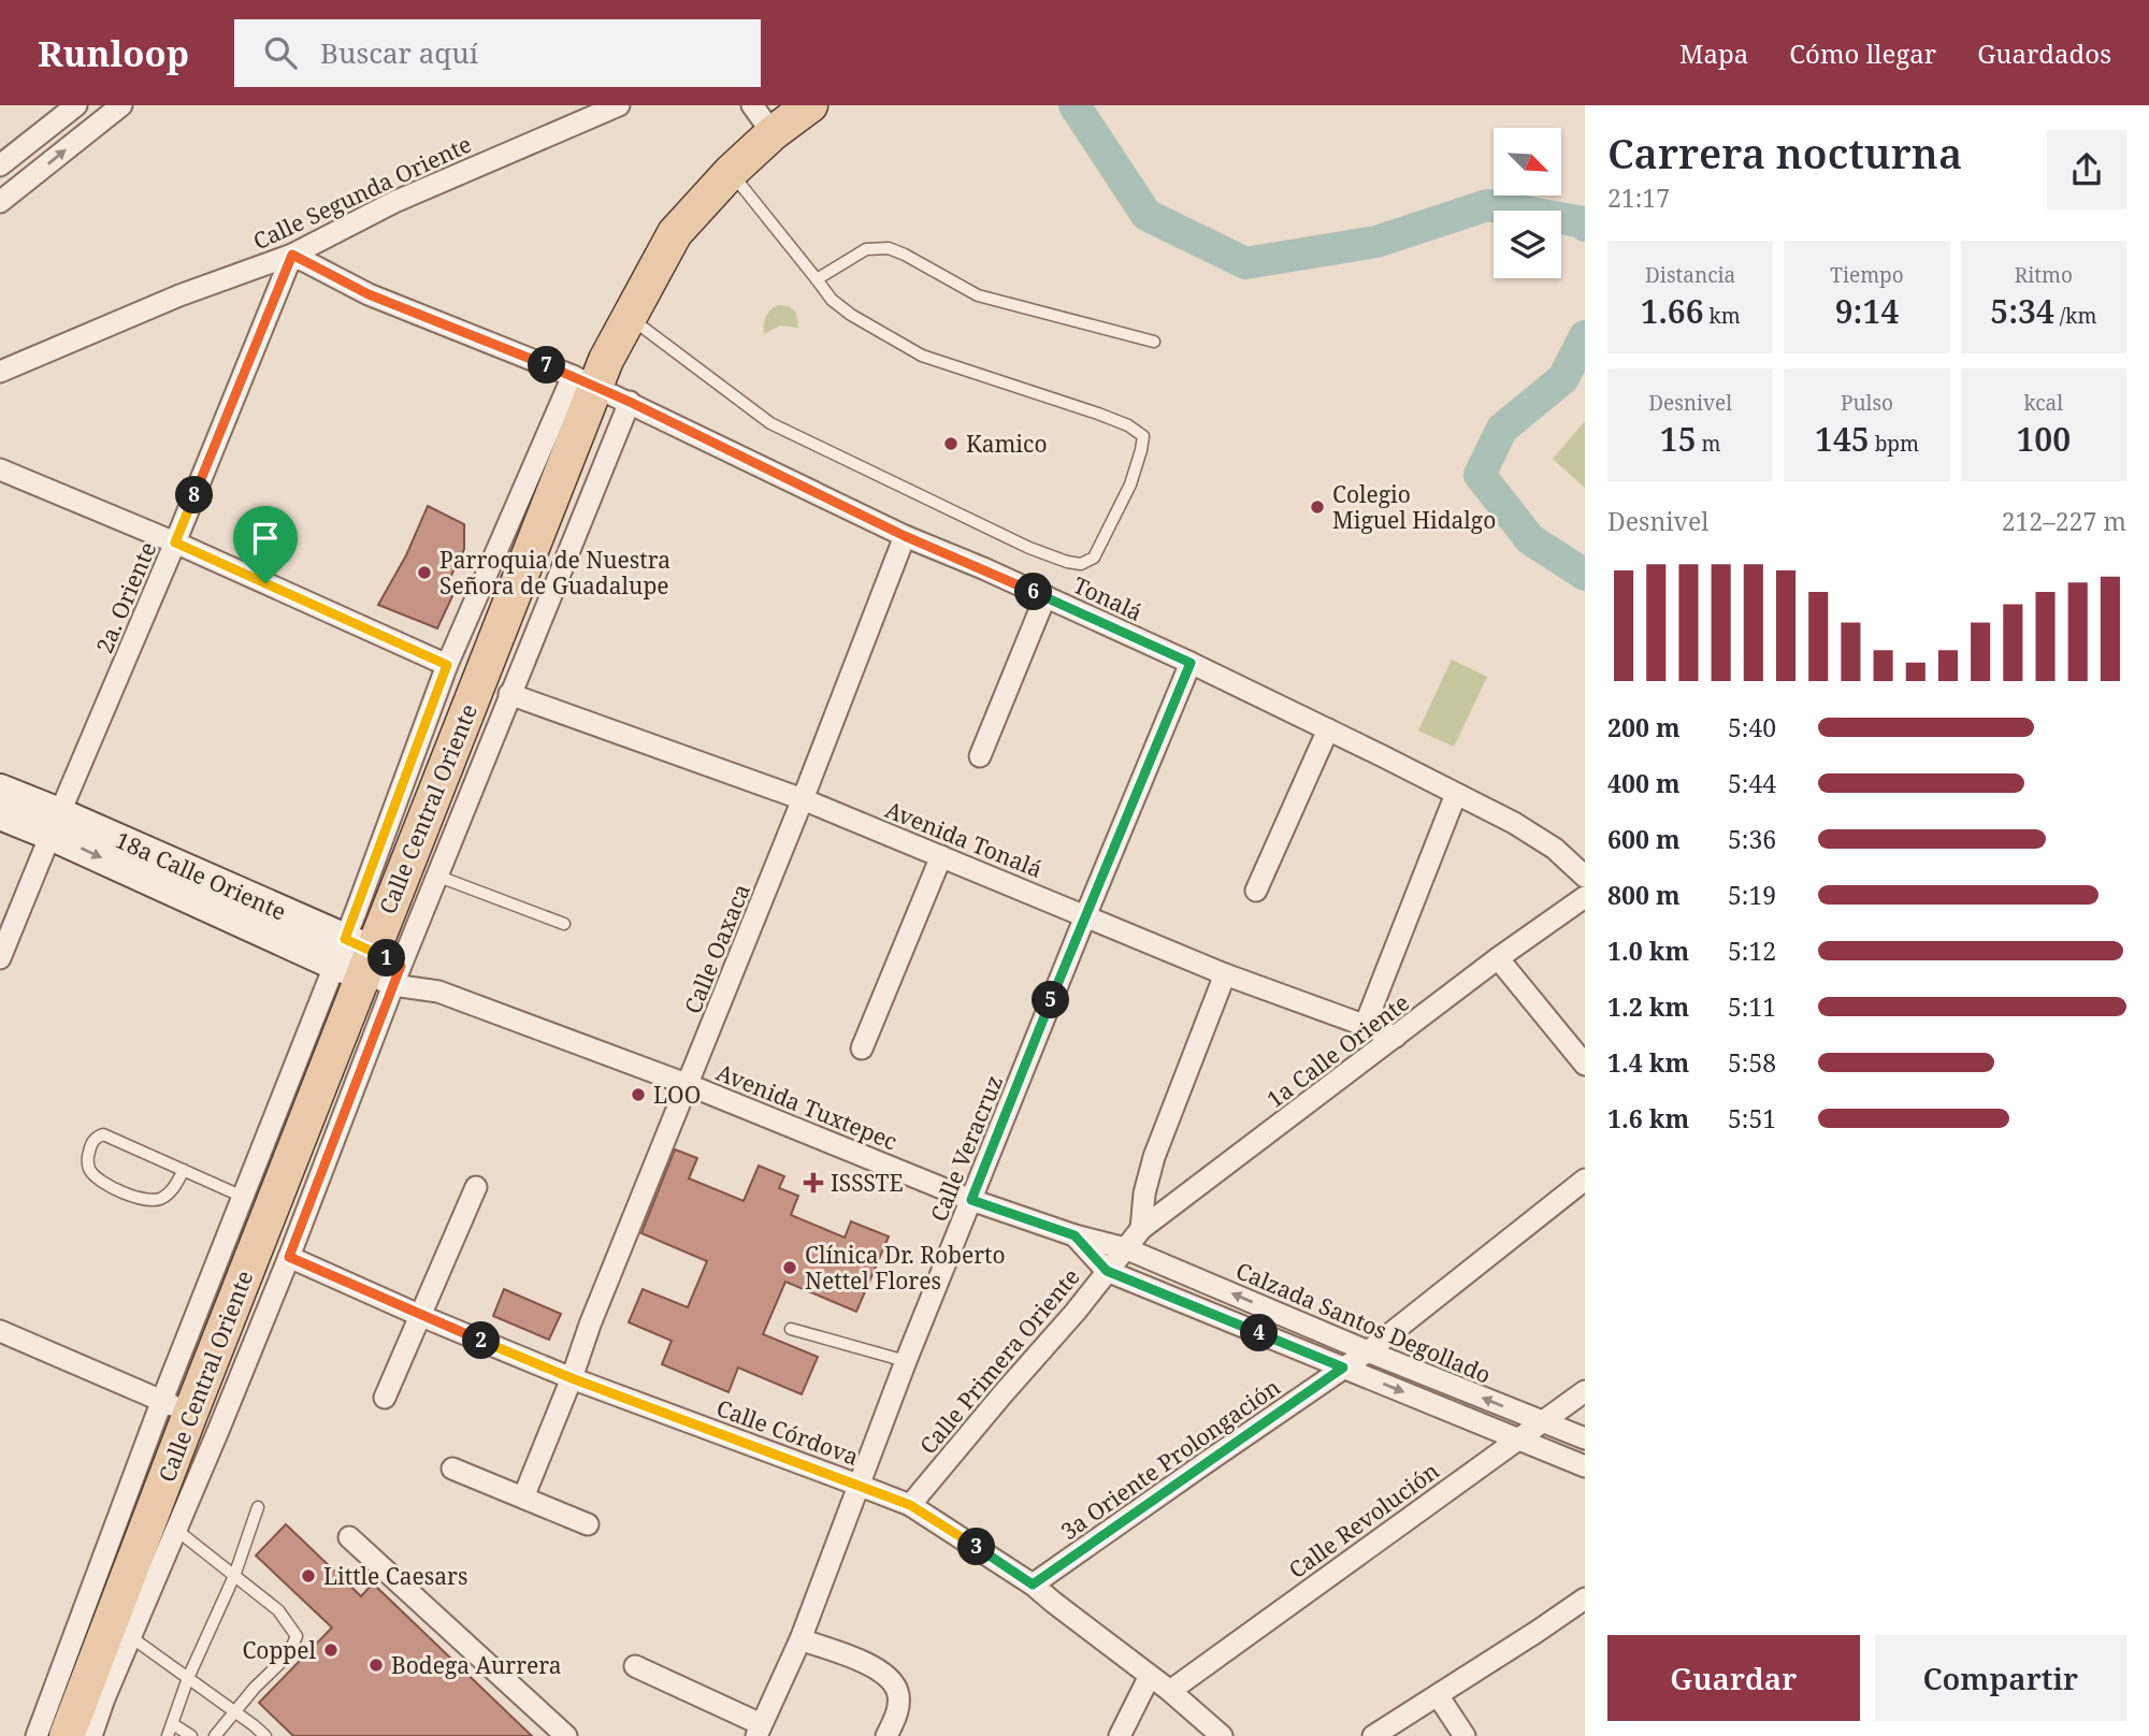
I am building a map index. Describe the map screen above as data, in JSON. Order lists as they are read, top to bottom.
{
  "streets": {
    "main road": ["Calle Central Oriente", "18a Calle Oriente"],
    "street": [
      "Calle Segunda Oriente",
      "2a. Oriente",
      "Tonalá",
      "Avenida Tonalá",
      "Calle Oaxaca",
      "1a Calle Oriente",
      "Avenida Tuxtepec",
      "Calle Veracruz",
      "Calzada Santos Degollado",
      "Calle Primera Oriente",
      "Calle Córdova",
      "3a Oriente Prolongación",
      "Calle Revolución"
    ]
  },
  "crossings": [
    ["Calle Segunda Oriente", "2a. Oriente"],
    ["Calle Segunda Oriente", "Tonalá"],
    ["2a. Oriente", "Tonalá"],
    ["2a. Oriente", "18a Calle Oriente"],
    ["Tonalá", "Calle Central Oriente"],
    ["Tonalá", "Calle Oaxaca"],
    ["Tonalá", "Calle Veracruz"],
    ["Calle Central Oriente", "18a Calle Oriente"],
    ["Calle Central Oriente", "Avenida Tuxtepec"],
    ["Avenida Tonalá", "Calle Oaxaca"],
    ["Avenida Tonalá", "1a Calle Oriente"],
    ["Avenida Tonalá", "Calle Veracruz"],
    ["18a Calle Oriente", "Avenida Tuxtepec"],
    ["Calle Oaxaca", "Avenida Tuxtepec"],
    ["Calle Oaxaca", "Calle Córdova"],
    ["1a Calle Oriente", "Avenida Tuxtepec"],
    ["1a Calle Oriente", "Calzada Santos Degollado"],
    ["1a Calle Oriente", "Calle Primera Oriente"],
    ["Avenida Tuxtepec", "Calle Veracruz"],
    ["Avenida Tuxtepec", "Calzada Santos Degollado"],
    ["Avenida Tuxtepec", "Calle Primera Oriente"],
    ["Calle Veracruz", "Calle Córdova"],
    ["Calzada Santos Degollado", "Calle Primera Oriente"],
    ["Calzada Santos Degollado", "3a Oriente Prolongación"],
    ["Calzada Santos Degollado", "Calle Revolución"],
    ["Calle Primera Oriente", "Calle Córdova"],
    ["Calle Córdova", "3a Oriente Prolongación"],
    ["Calle Córdova", "Calle Revolución"]
  ],
  "places": {
    "other": [
      "Kamico",
      "Colegio Miguel Hidalgo",
      "Parroquia de Nuestra Señora de Guadalupe",
      "LOO",
      "Clínica Dr. Roberto Nettel Flores",
      "Little Caesars",
      "Coppel",
      "Bodega Aurrera"
    ],
    "health": ["ISSSTE"]
  },
  "north": "bottom right",
  "page": {
    "header": "Runloop",
    "search": "Buscar aquí",
    "nav": ["Mapa", "Cómo llegar", "Guardados"],
    "heading": ["Carrera nocturna", "21:17"],
    "stats": [
      ["Distancia", "1.66 km"],
      ["Tiempo", "9:14"],
      ["Ritmo", "5:34 /km"],
      ["Desnivel", "15 m"],
      ["Pulso", "145 bpm"],
      ["kcal", "100"]
    ],
    "pins": [
      "7",
      "8",
      "6",
      "1",
      "5",
      "4",
      "2",
      "3"
    ],
    "chart": ["Desnivel", "212–227 m"],
    "list": [
      {
        "name": "200 m",
        "note": "5:40"
      },
      {
        "name": "400 m",
        "note": "5:44"
      },
      {
        "name": "600 m",
        "note": "5:36"
      },
      {
        "name": "800 m",
        "note": "5:19"
      },
      {
        "name": "1.0 km",
        "note": "5:12"
      },
      {
        "name": "1.2 km",
        "note": "5:11"
      },
      {
        "name": "1.4 km",
        "note": "5:58"
      },
      {
        "name": "1.6 km",
        "note": "5:51"
      }
    ],
    "buttons": ["Guardar", "Compartir"]
  }
}
